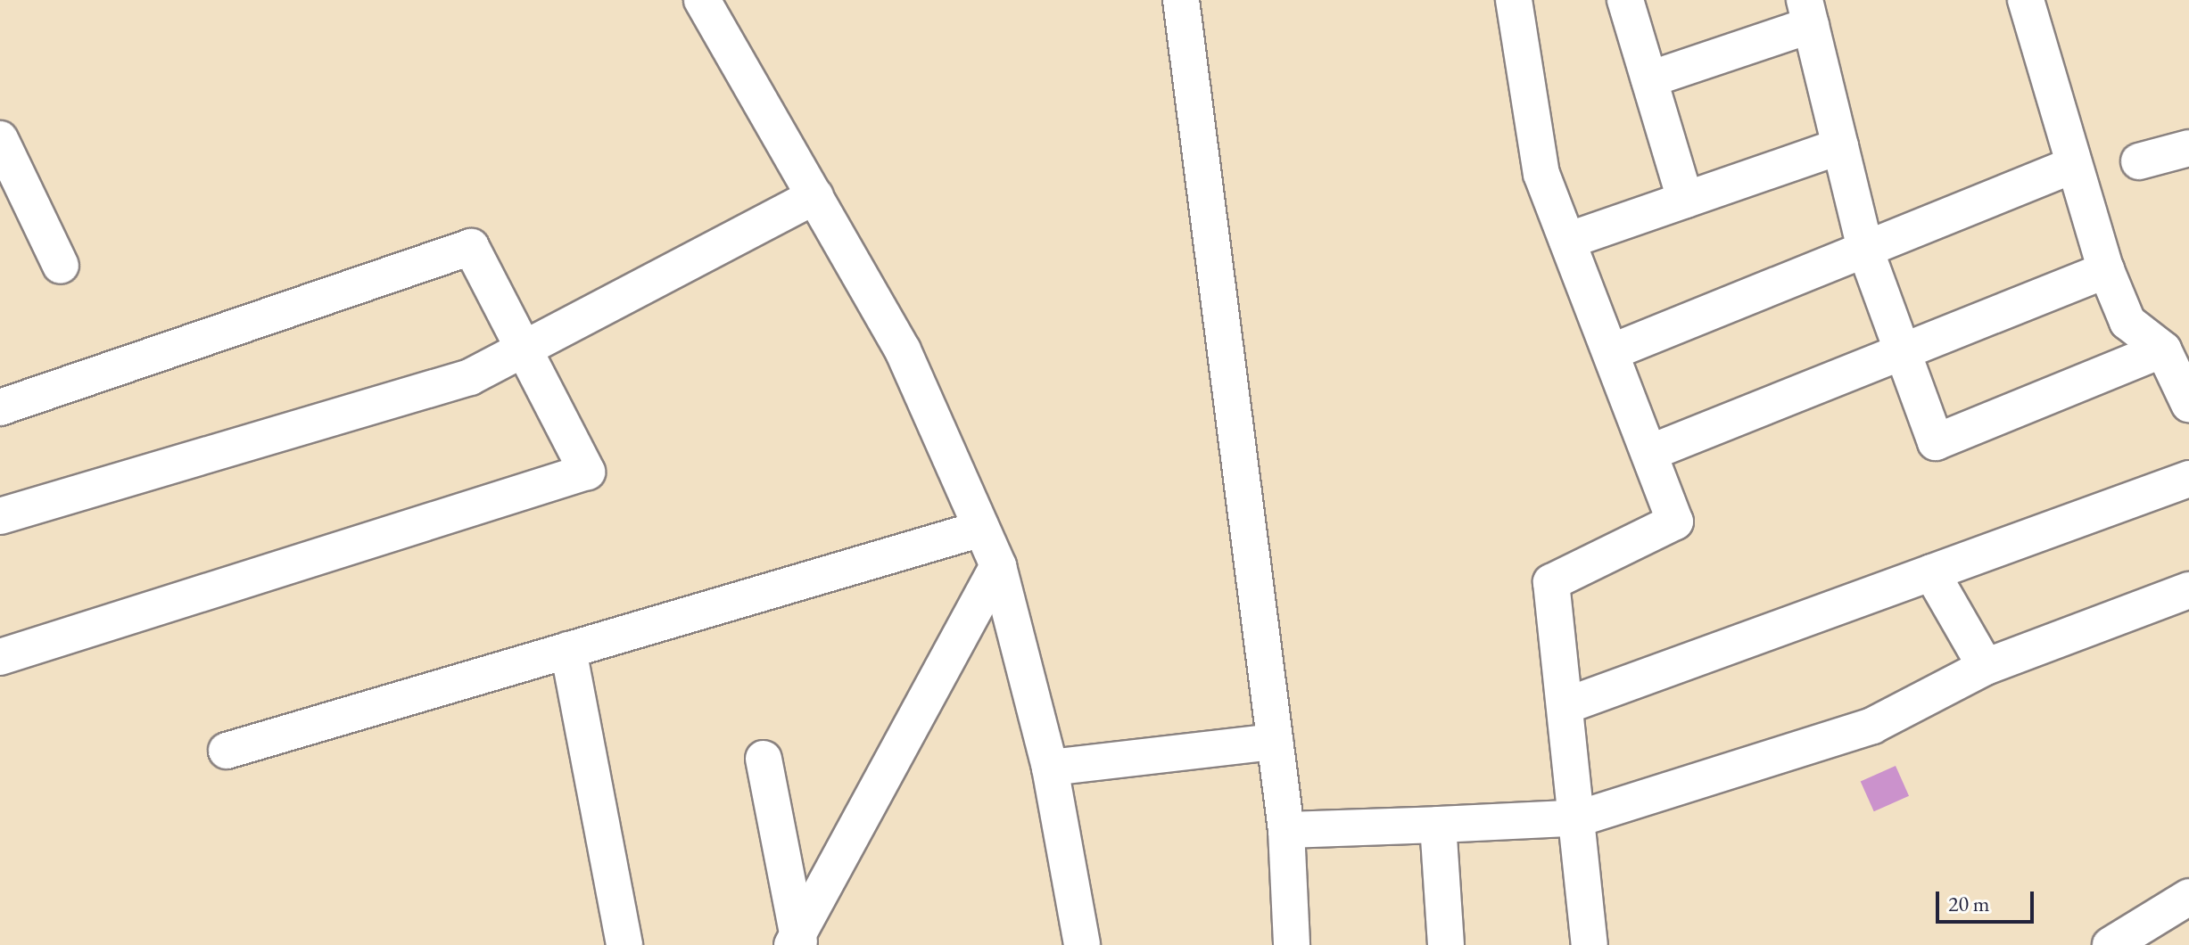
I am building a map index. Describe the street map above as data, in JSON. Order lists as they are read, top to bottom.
{
  "scale_bar": "20 m"
}
